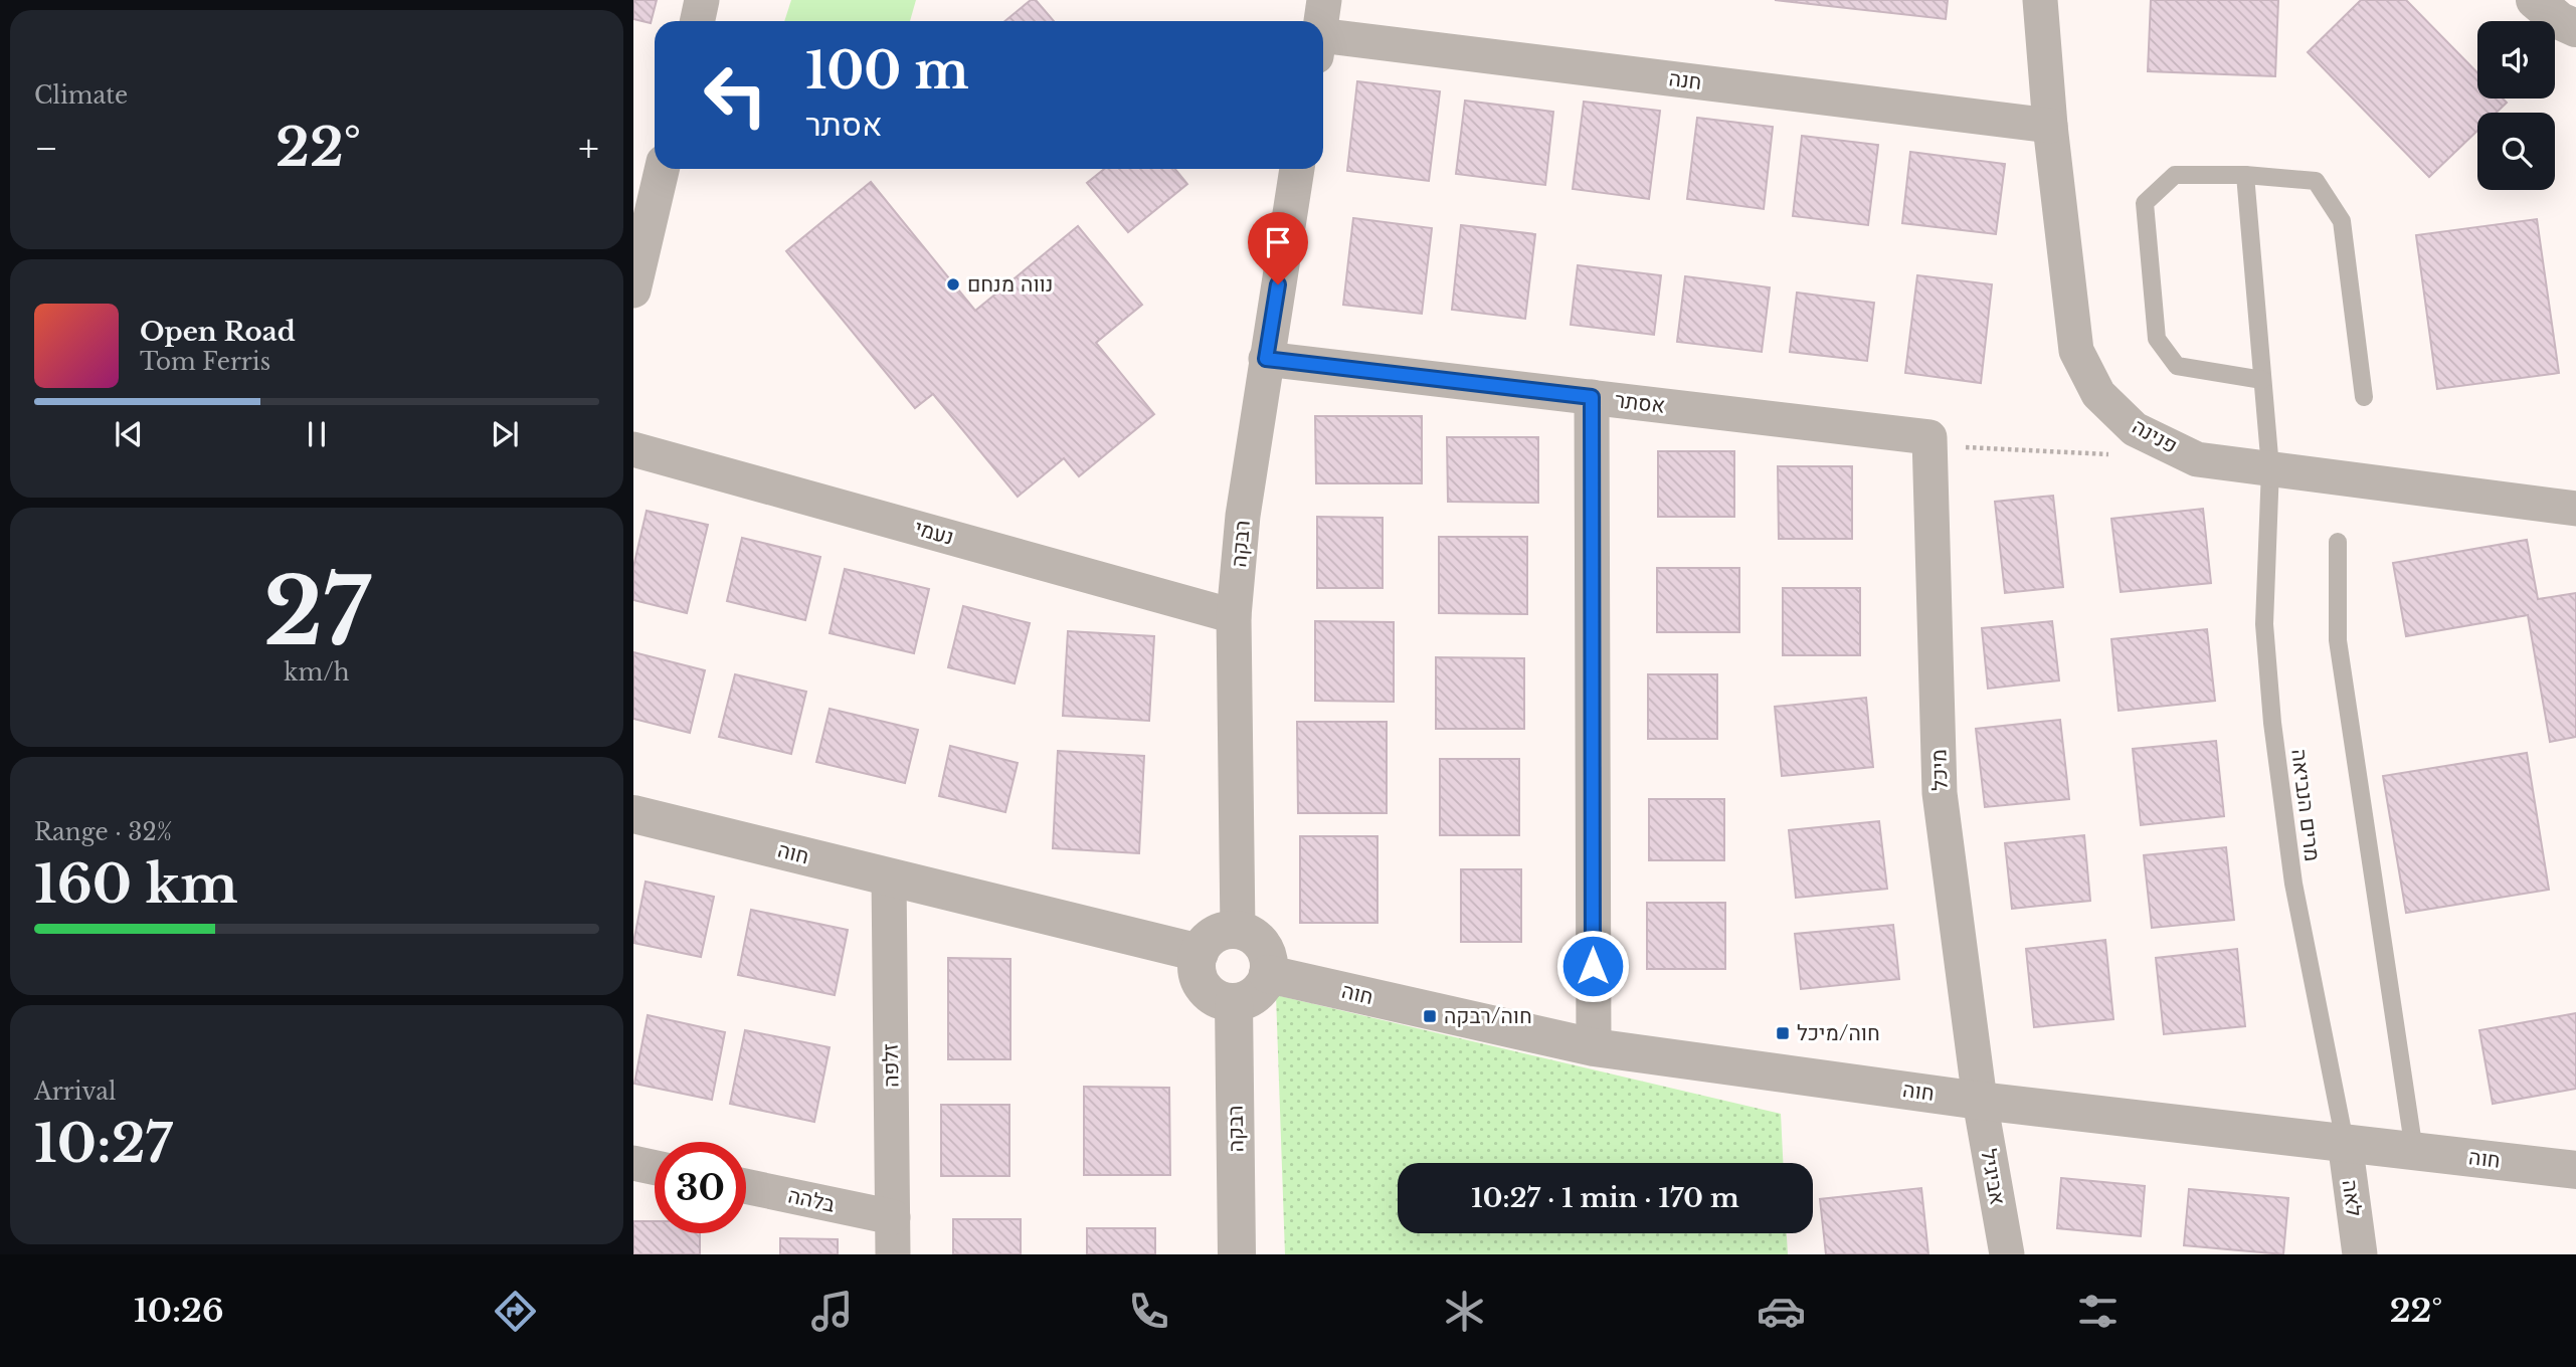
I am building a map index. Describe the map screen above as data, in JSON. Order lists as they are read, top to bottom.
{
  "streets": {
    "street": [
      "חנה",
      "אסתר",
      "פנינה",
      "נעמי",
      "רבקה",
      "מיכל",
      "חוה",
      "זלפה",
      "אביגיל",
      "לאה",
      "בלהה"
    ],
    "lane": ["מרים הנביאה"]
  },
  "crossings": [
    ["חנה", "פנינה"],
    ["אסתר", "רבקה"],
    ["אסתר", "מיכל"],
    ["פנינה", "מרים הנביאה"],
    ["נעמי", "רבקה"],
    ["רבקה", "חוה"],
    ["מיכל", "חוה"],
    ["מיכל", "אביגיל"],
    ["מרים הנביאה", "חוה"],
    ["מרים הנביאה", "לאה"],
    ["חוה", "זלפה"],
    ["חוה", "אביגיל"],
    ["חוה", "לאה"],
    ["זלפה", "בלהה"]
  ],
  "places": {
    "other": ["נווה מנחם"],
    "transit": ["חוה/רבקה", "חוה/מיכל"]
  },
  "page": {
    "tile": [
      "Climate",
      ["27", "km/h"],
      ["Range · 32%", "160 km"],
      ["Arrival", "10:27"]
    ],
    "turn": ["100 m", "אסתר"],
    "heat": ["−", "22°", "+"],
    "song": ["Open Road", "Tom Ferris"],
    "limit": "30",
    "trip": "10:27 · 1 min · 170 m",
    "tabs": ["10:26", "22°"]
  }
}
